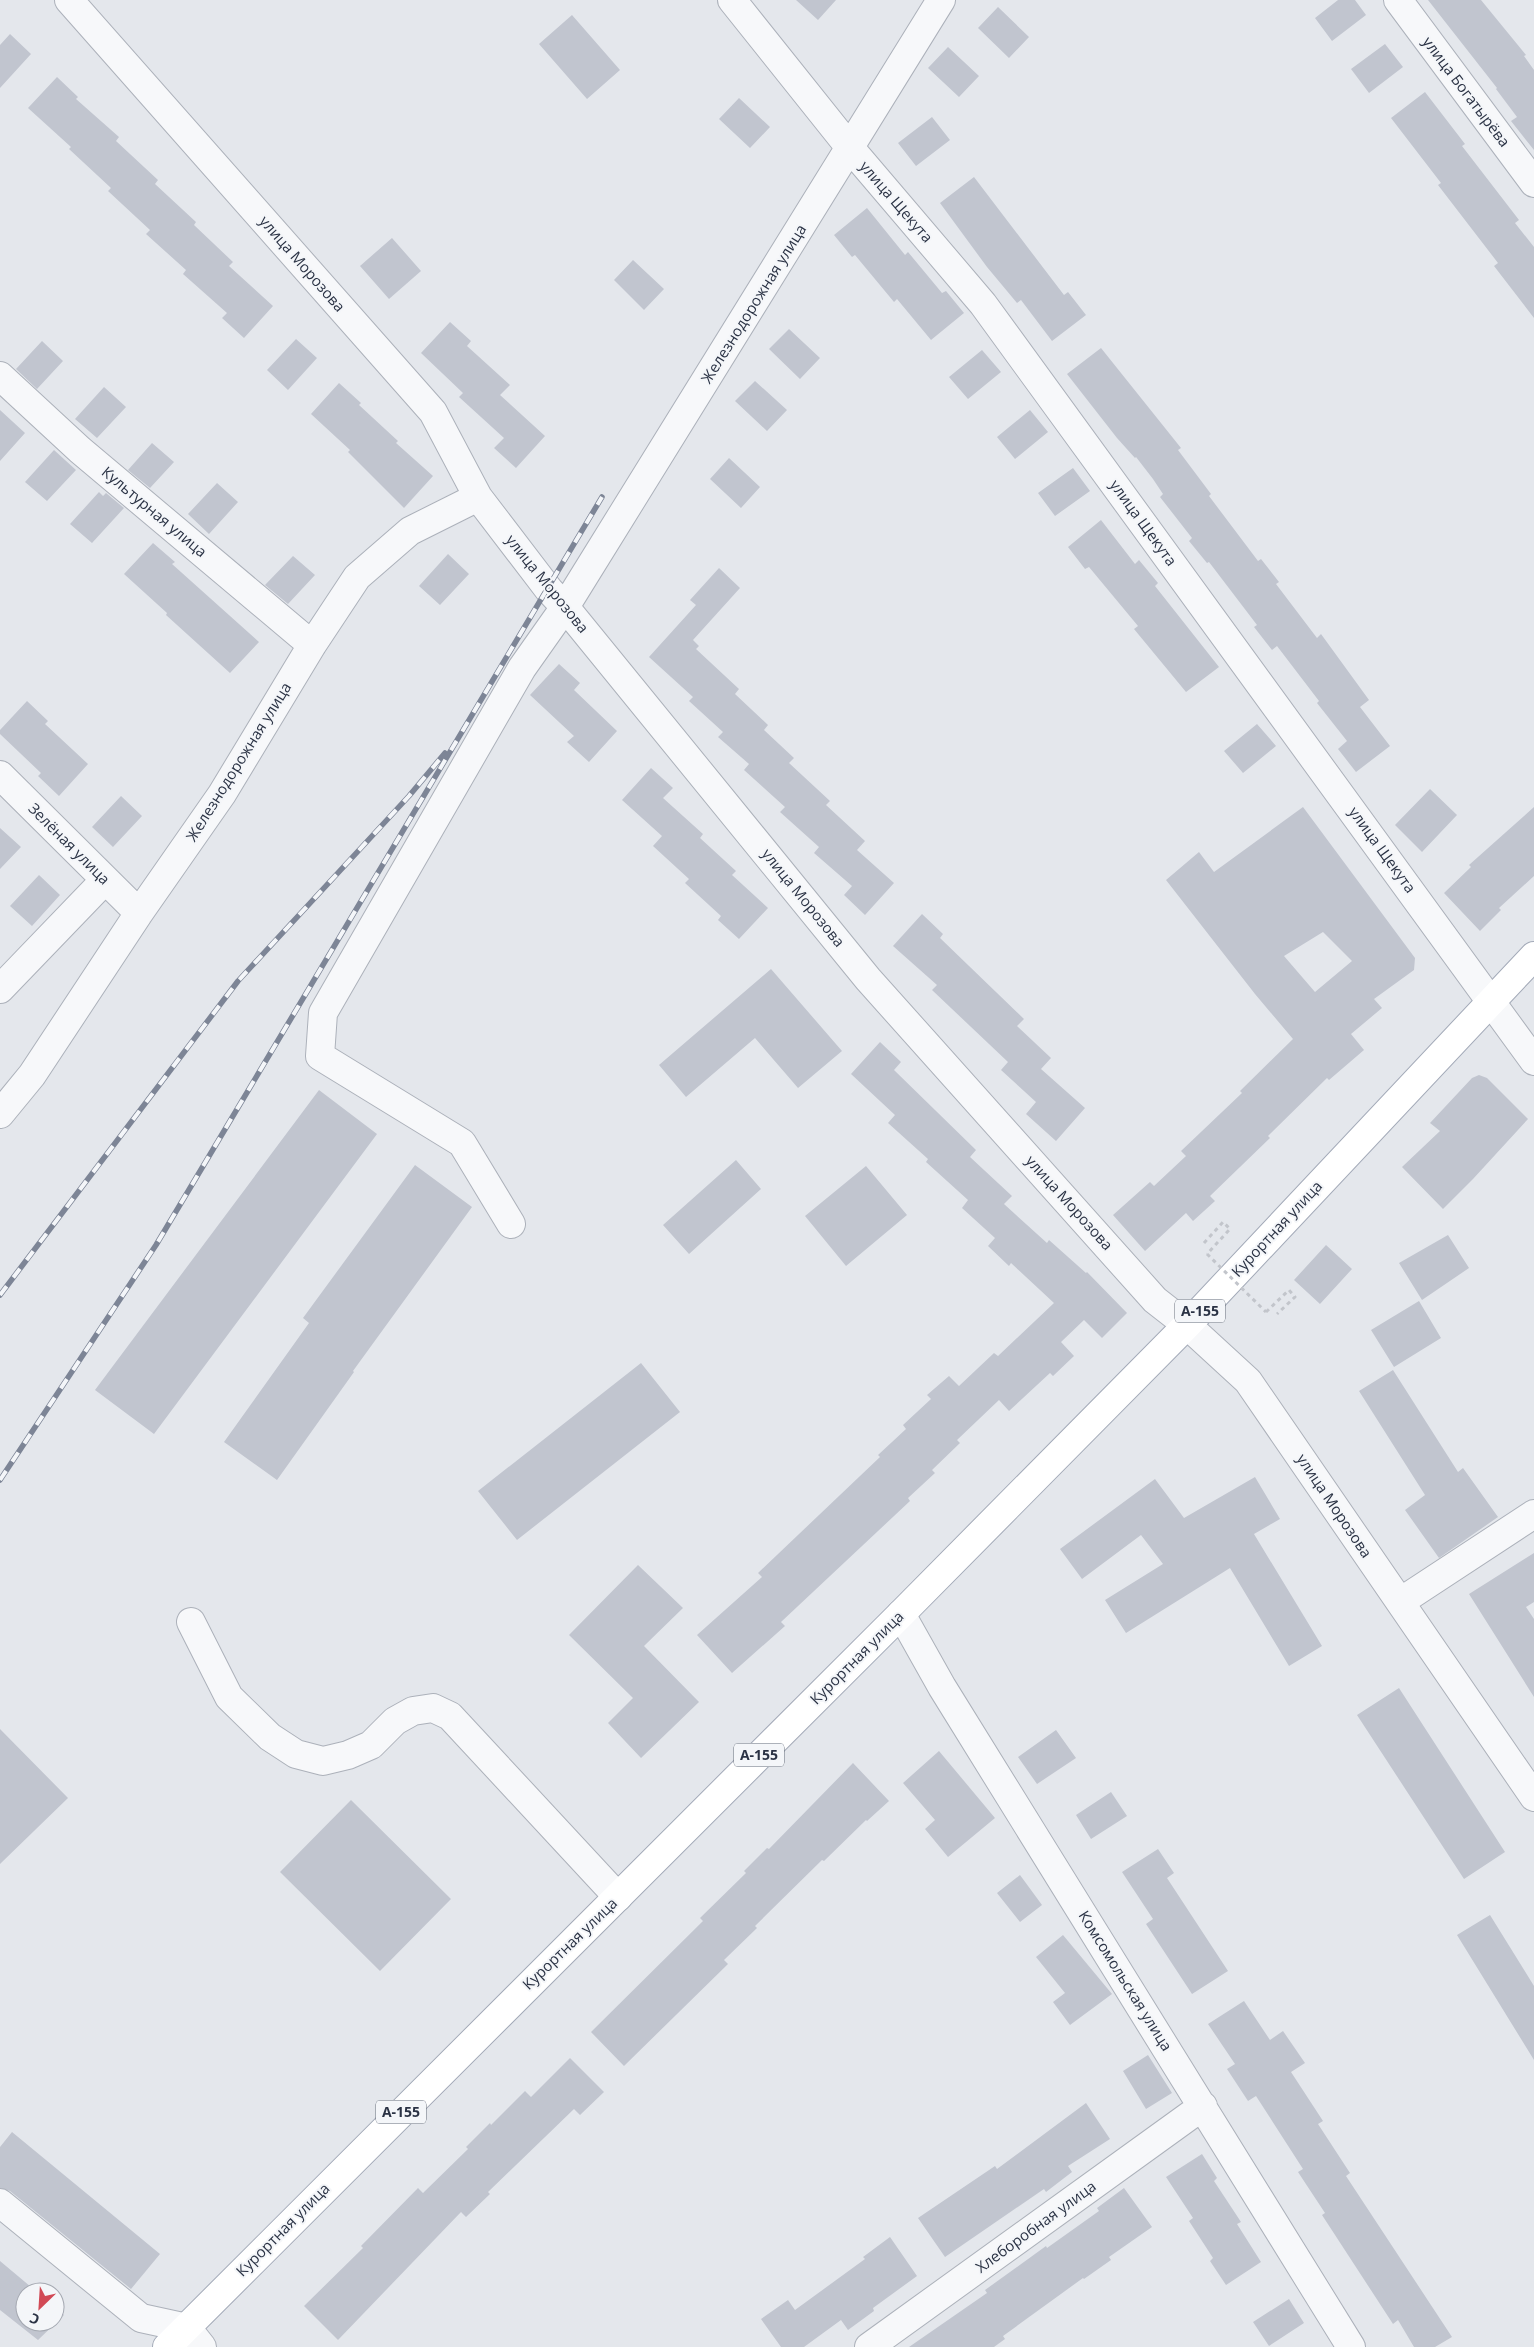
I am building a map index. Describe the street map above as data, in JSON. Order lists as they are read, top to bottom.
{
  "streets": {
    "main road": ["Курортная улица", "А-155"],
    "street": [
      "улица Богатырёва",
      "улица Щекута",
      "улица Морозова",
      "Железнодорожная улица",
      "Культурная улица",
      "Зелёная улица",
      "Комсомольская улица",
      "Хлеборобная улица"
    ]
  },
  "crossings": [
    ["улица Щекута", "Железнодорожная улица"],
    ["улица Щекута", "Курортная улица"],
    ["улица Морозова", "Железнодорожная улица"],
    ["улица Морозова", "Курортная улица"],
    ["Железнодорожная улица", "Культурная улица"],
    ["Железнодорожная улица", "Зелёная улица"],
    ["Курортная улица", "Комсомольская улица"],
    ["Комсомольская улица", "Хлеборобная улица"]
  ],
  "north": "bottom left"
}
